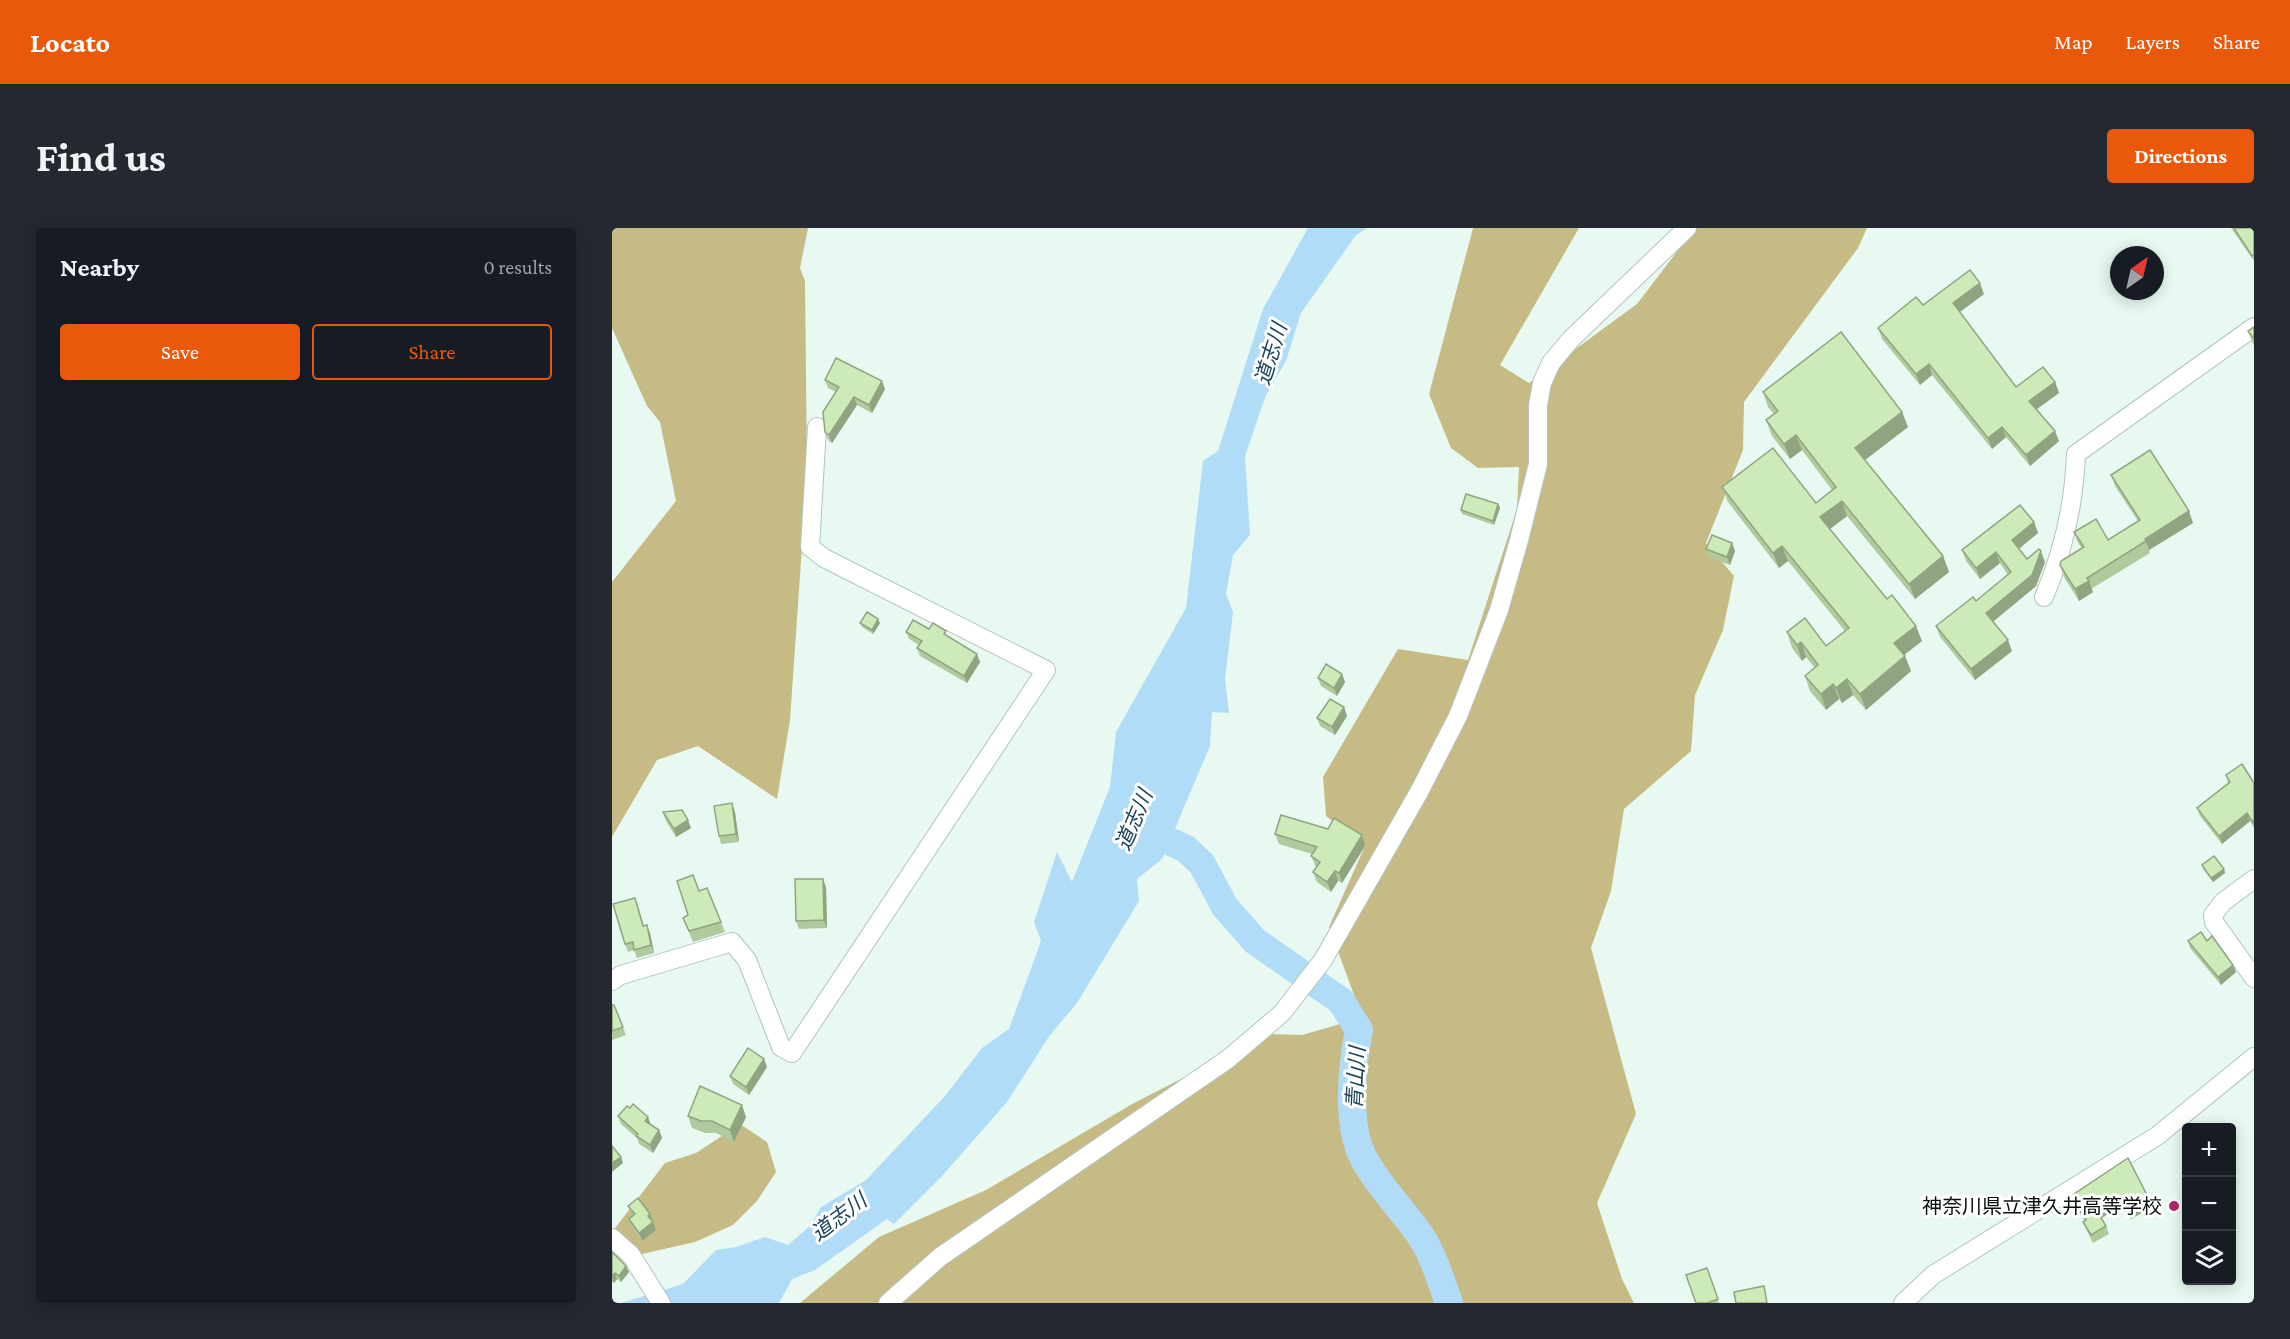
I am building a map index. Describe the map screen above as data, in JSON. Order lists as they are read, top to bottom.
{
  "water": ["道志川", "青山川"],
  "places": ["神奈川県立津久井高等学校"],
  "north": "top right",
  "page": {
    "header": "Locato",
    "nav": ["Map", "Layers", "Share"],
    "buttons": [
      "Directions",
      ["Save", "Share"]
    ],
    "title": "Find us",
    "heading": ["Nearby", "0 results"],
    "map_buttons": ["+", "−"]
  }
}
